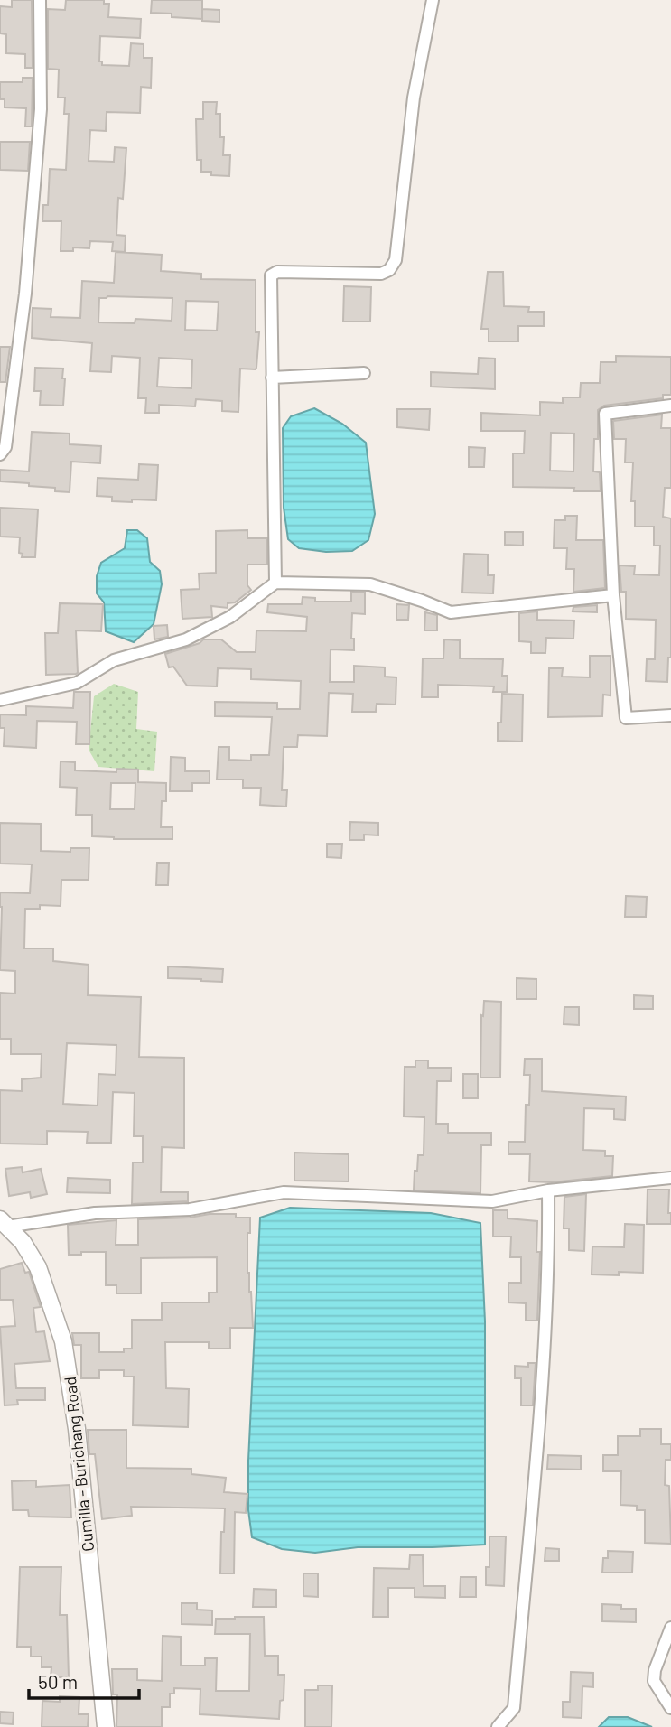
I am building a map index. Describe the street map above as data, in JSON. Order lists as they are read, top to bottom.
{
  "streets": {
    "main road": ["Cumilla - Burichang Road"]
  },
  "scale_bar": "50 m"
}
